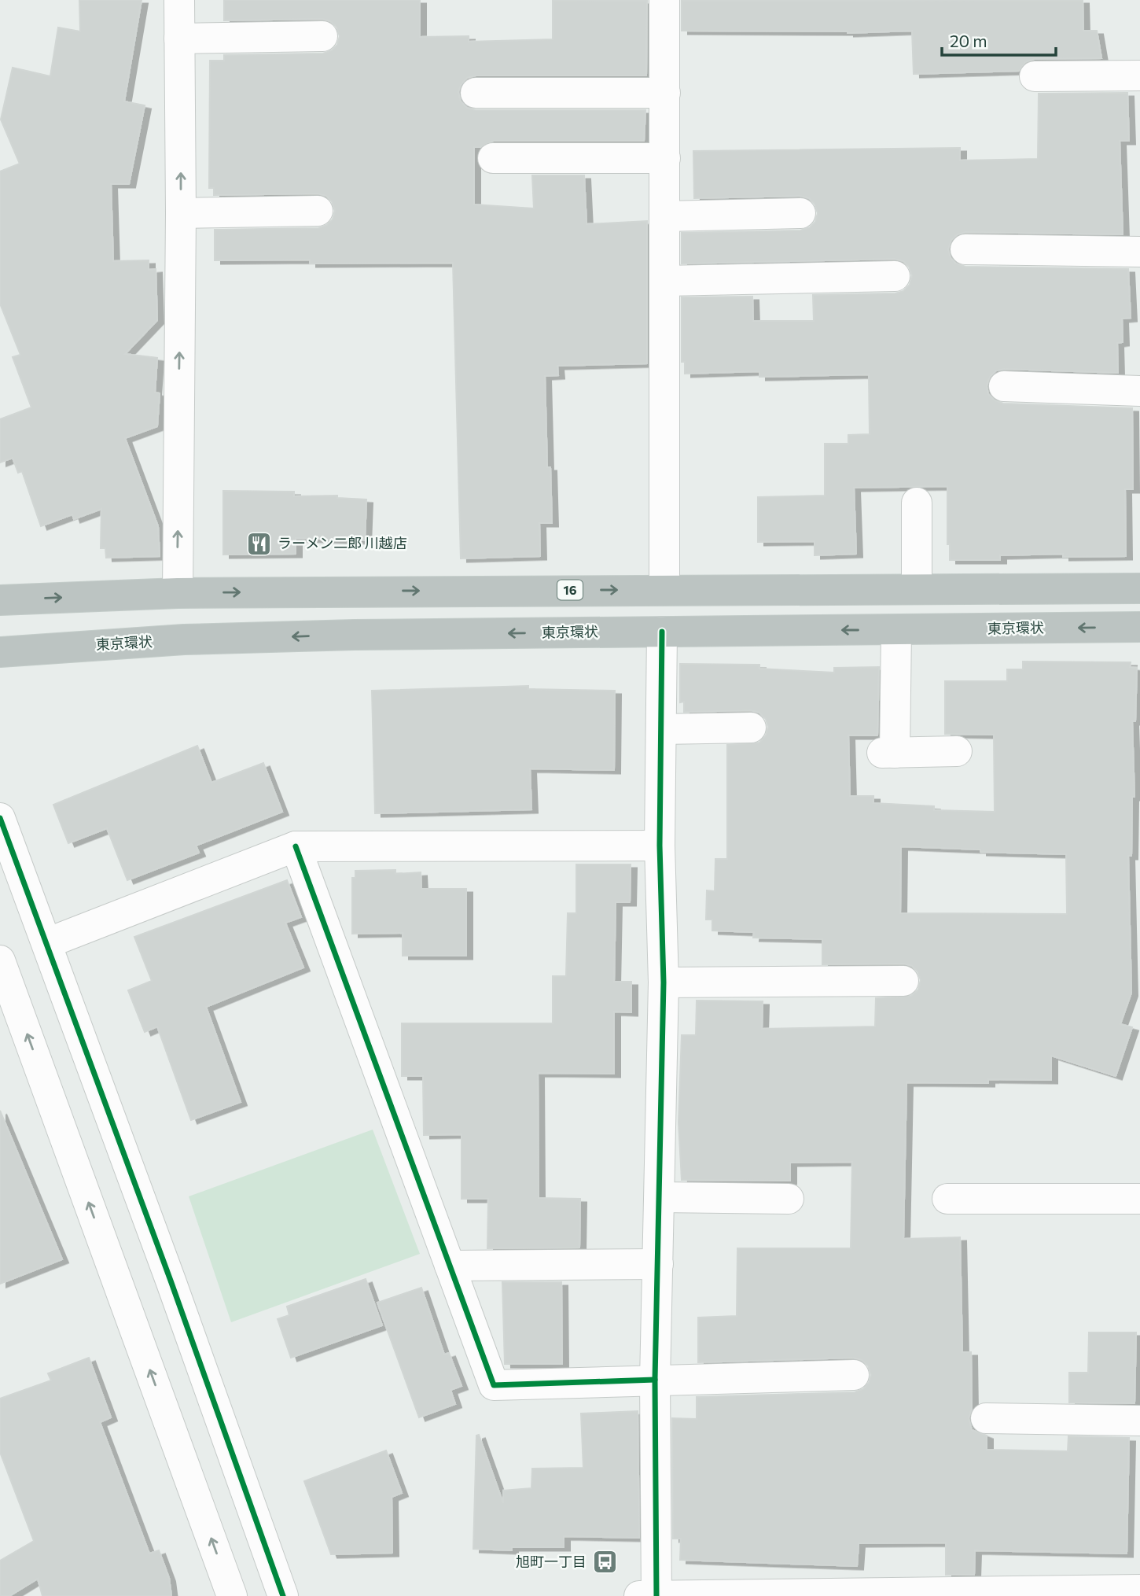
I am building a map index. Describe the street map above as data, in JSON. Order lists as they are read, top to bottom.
{
  "streets": {
    "highway": ["16", "東京環状"]
  },
  "places": {
    "restaurant": ["ラーメン二郎 川越店"],
    "bus stop": ["旭町一丁目"]
  },
  "scale_bar": "20 m"
}
